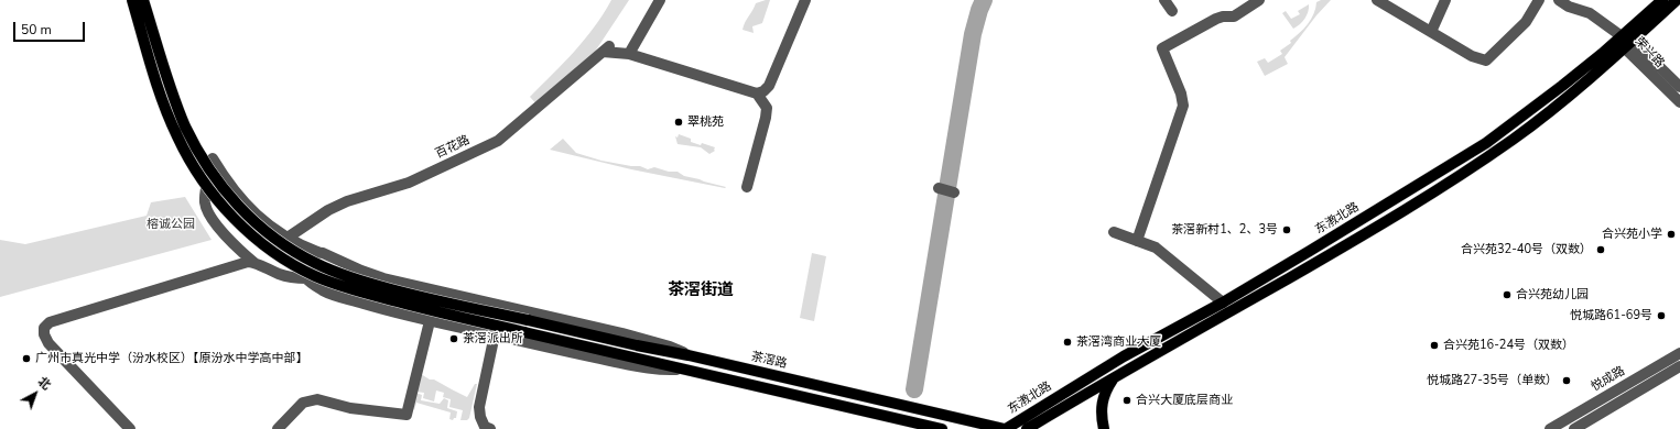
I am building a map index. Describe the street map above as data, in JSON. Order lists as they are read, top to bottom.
{
  "streets": {
    "main road": ["东漖北路", "茶滘路"],
    "street": ["荣兴路", "百花路", "悦成路"]
  },
  "crossings": [
    ["荣兴路", "东漖北路"],
    ["东漖北路", "茶滘路"]
  ],
  "districts": ["茶滘街道"],
  "parks": ["榕诚公园"],
  "places": [
    "翠桃苑",
    "茶滘新村1、2、3号",
    "合兴苑小学",
    "合兴苑32-40号（双数）",
    "合兴苑幼儿园",
    "悦城路61-69号",
    "茶滘派出所",
    "茶滘湾商业大厦",
    "合兴苑16-24号（双数）",
    "广州市真光中学（汾水校区）【原汾水中学高中部】",
    "悦城路27-35号（单数）",
    "合兴大厦底层商业"
  ],
  "scale_bar": "50 m",
  "north": "top right"
}
